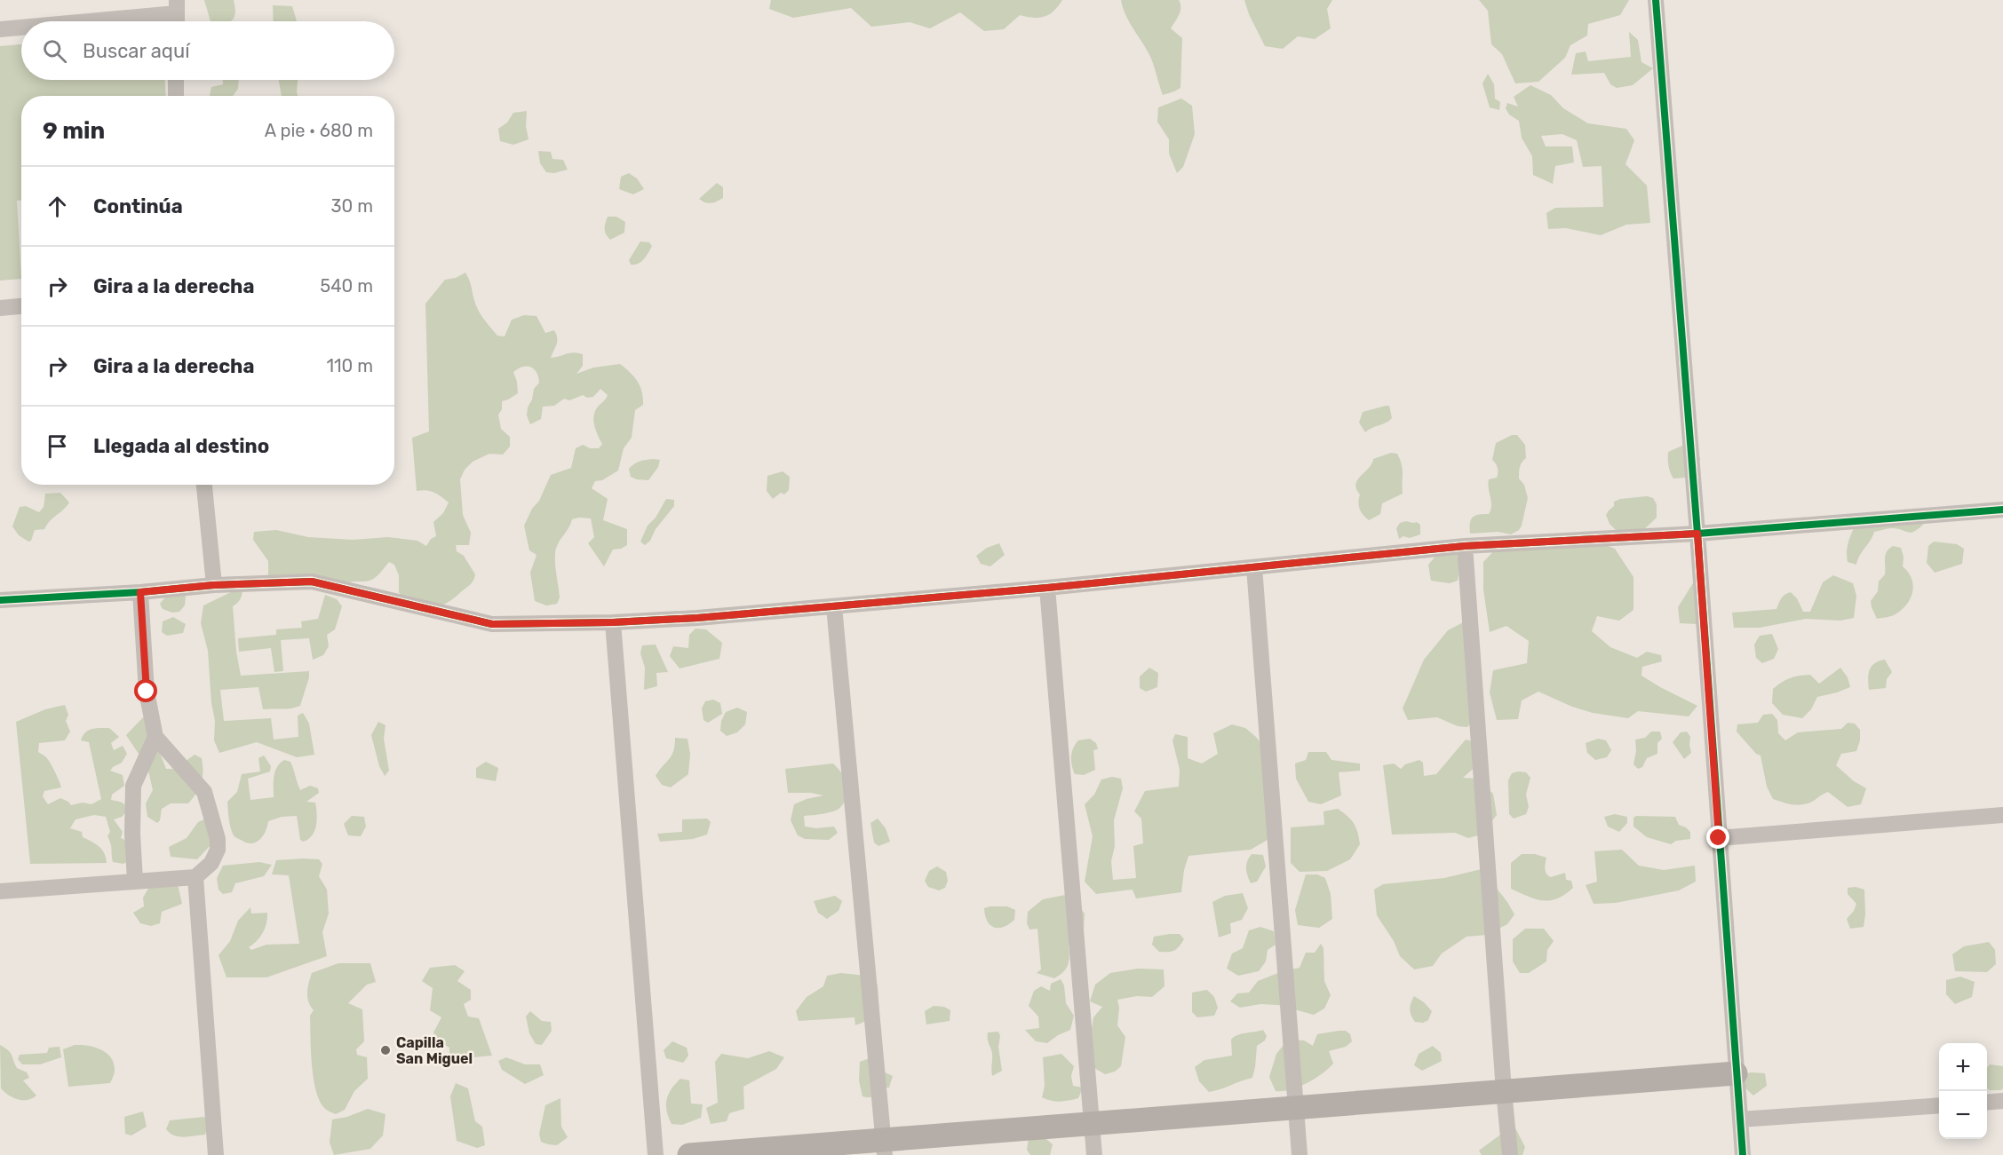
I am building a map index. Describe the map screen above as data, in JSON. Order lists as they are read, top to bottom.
{
  "places": ["Capilla San Miguel"],
  "page": {
    "search": "Buscar aquí",
    "heading": ["9 min", "A pie · 680 m"],
    "list": [
      ["Continúa", "30 m"],
      ["Gira a la derecha", "540 m"],
      ["Gira a la derecha", "110 m"],
      "Llegada al destino"
    ],
    "map_buttons": ["+", "−"]
  }
}
